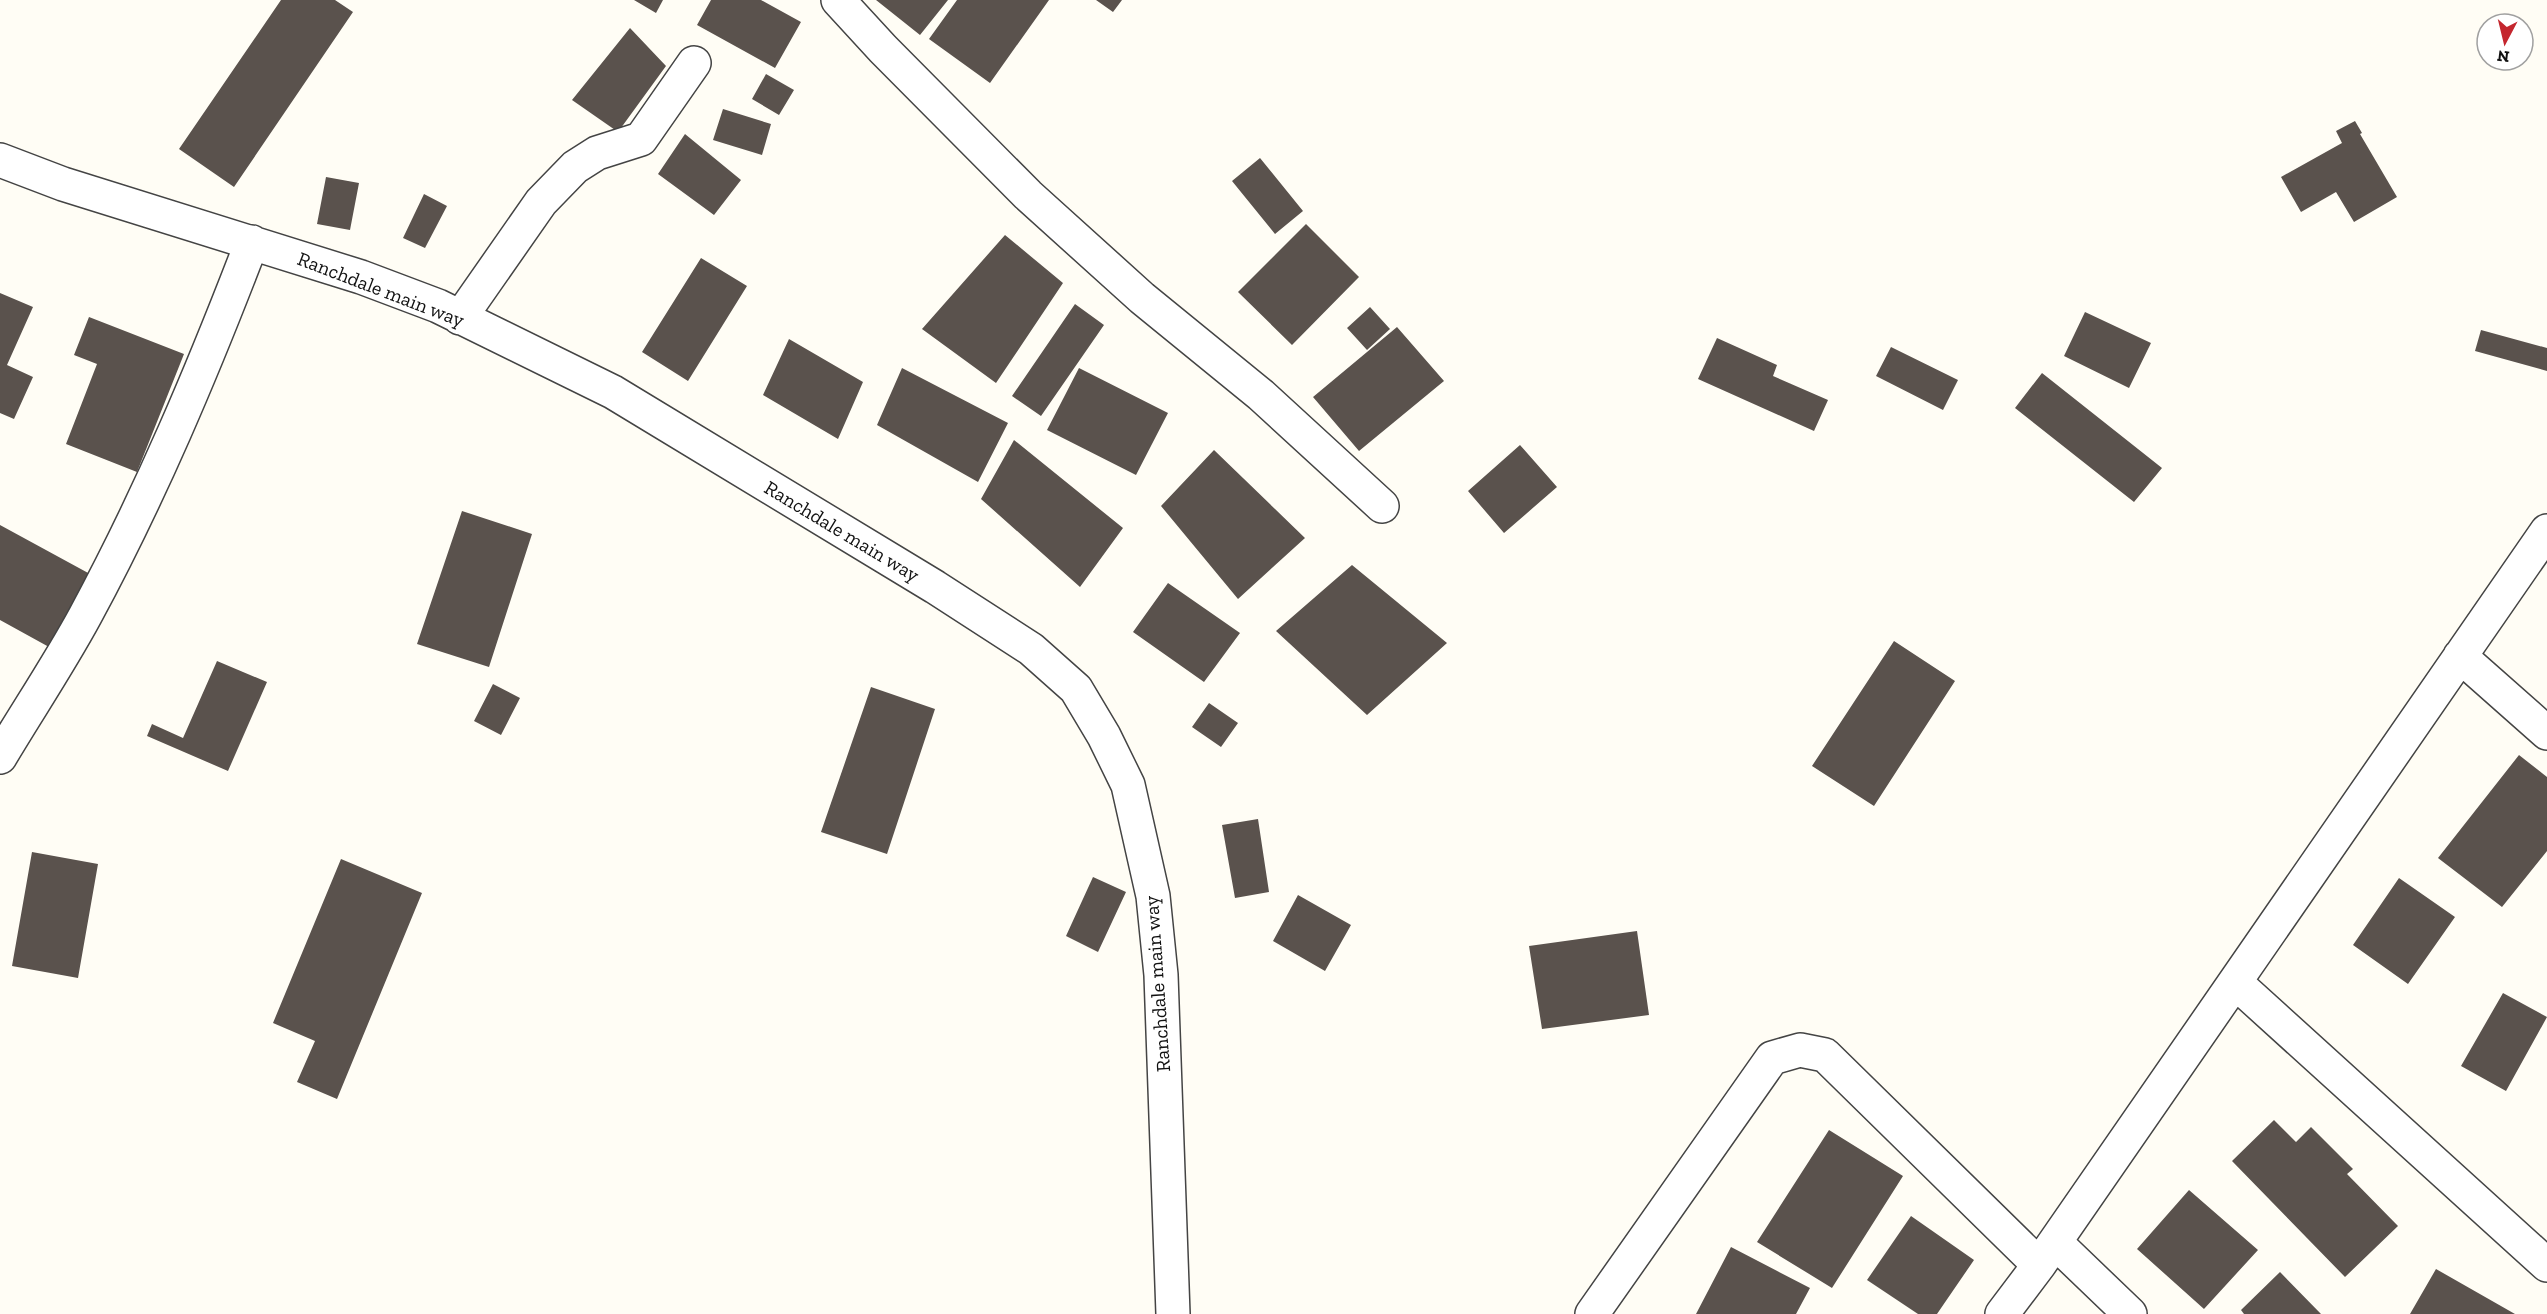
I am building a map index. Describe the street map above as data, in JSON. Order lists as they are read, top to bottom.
{
  "streets": {
    "street": ["Ranchdale main way"]
  },
  "north": "bottom"
}
